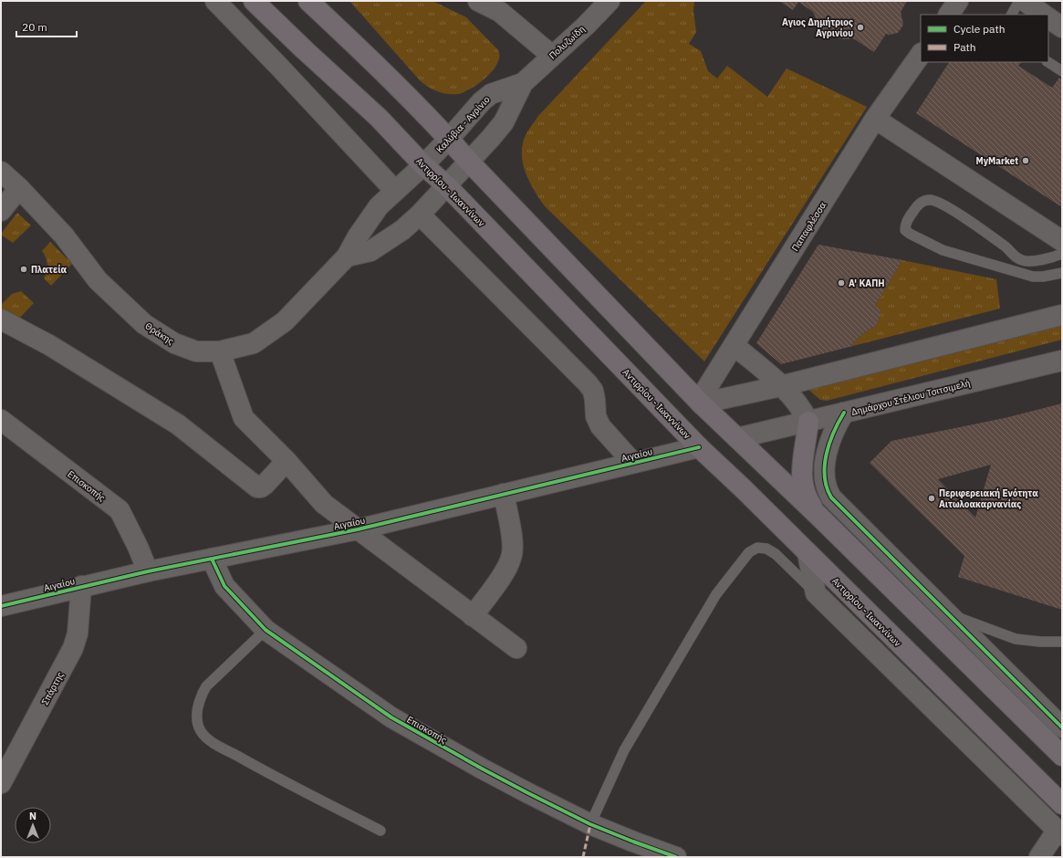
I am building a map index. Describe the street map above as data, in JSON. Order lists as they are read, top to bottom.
{
  "streets": {
    "main road": ["Αντιρρίου - Ιωαννίνων"],
    "street": [
      "Πολυζωίδη",
      "Καλύβια - Αγρίνιο",
      "Παπαφλέσσα",
      "Θράκης",
      "Δημάρχου Στέλιου Τσιτσιμελή",
      "Αιγαίου",
      "Επισκοπής",
      "Σπάρτης"
    ]
  },
  "crossings": [
    ["Πολυζωίδη", "Καλύβια - Αγρίνιο"],
    ["Καλύβια - Αγρίνιο", "Αντιρρίου - Ιωαννίνων"],
    ["Καλύβια - Αγρίνιο", "Θράκης"],
    ["Αντιρρίου - Ιωαννίνων", "Αιγαίου"],
    ["Αιγαίου", "Επισκοπής"],
    ["Αιγαίου", "Σπάρτης"]
  ],
  "places": [
    "Αγιος Δημήτριος Αγρινίου",
    "MyMarket",
    "Πλατεία",
    "Α' ΚΑΠΗ",
    "Περιφερειακή Ενότητα Αιτωλοακαρνανίας"
  ],
  "legend": ["Cycle path", "Path"],
  "scale_bar": "20 m",
  "north": "top"
}
